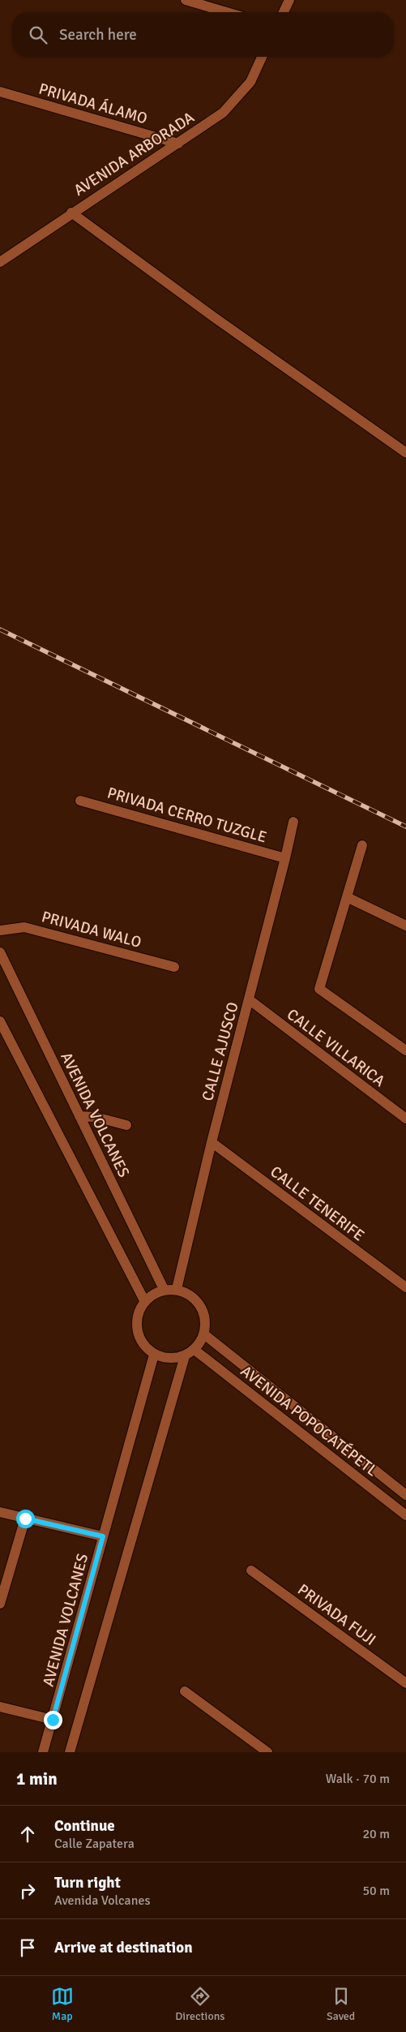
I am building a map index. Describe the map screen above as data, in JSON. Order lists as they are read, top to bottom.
{
  "streets": {
    "street": [
      "PRIVADA ÁLAMO",
      "AVENIDA ARBORADA",
      "PRIVADA CERRO TUZGLE",
      "PRIVADA WALO",
      "CALLE VILLARICA",
      "CALLE AJUSCO",
      "AVENIDA VOLCANES",
      "CALLE TENERIFE",
      "AVENIDA POPOCATÉPETL",
      "PRIVADA FUJI"
    ]
  },
  "crossings": [
    ["PRIVADA ÁLAMO", "AVENIDA ARBORADA"],
    ["PRIVADA CERRO TUZGLE", "CALLE AJUSCO"],
    ["CALLE VILLARICA", "CALLE AJUSCO"],
    ["CALLE AJUSCO", "AVENIDA VOLCANES"],
    ["CALLE AJUSCO", "CALLE TENERIFE"],
    ["CALLE AJUSCO", "AVENIDA POPOCATÉPETL"],
    ["AVENIDA VOLCANES", "AVENIDA POPOCATÉPETL"]
  ],
  "page": {
    "search": "Search here",
    "heading": ["1 min", "Walk · 70 m"],
    "list": [
      ["Continue", "Calle Zapatera", "20 m"],
      ["Turn right", "Avenida Volcanes", "50 m"],
      "Arrive at destination"
    ],
    "nav": ["Map", "Directions", "Saved"]
  }
}
